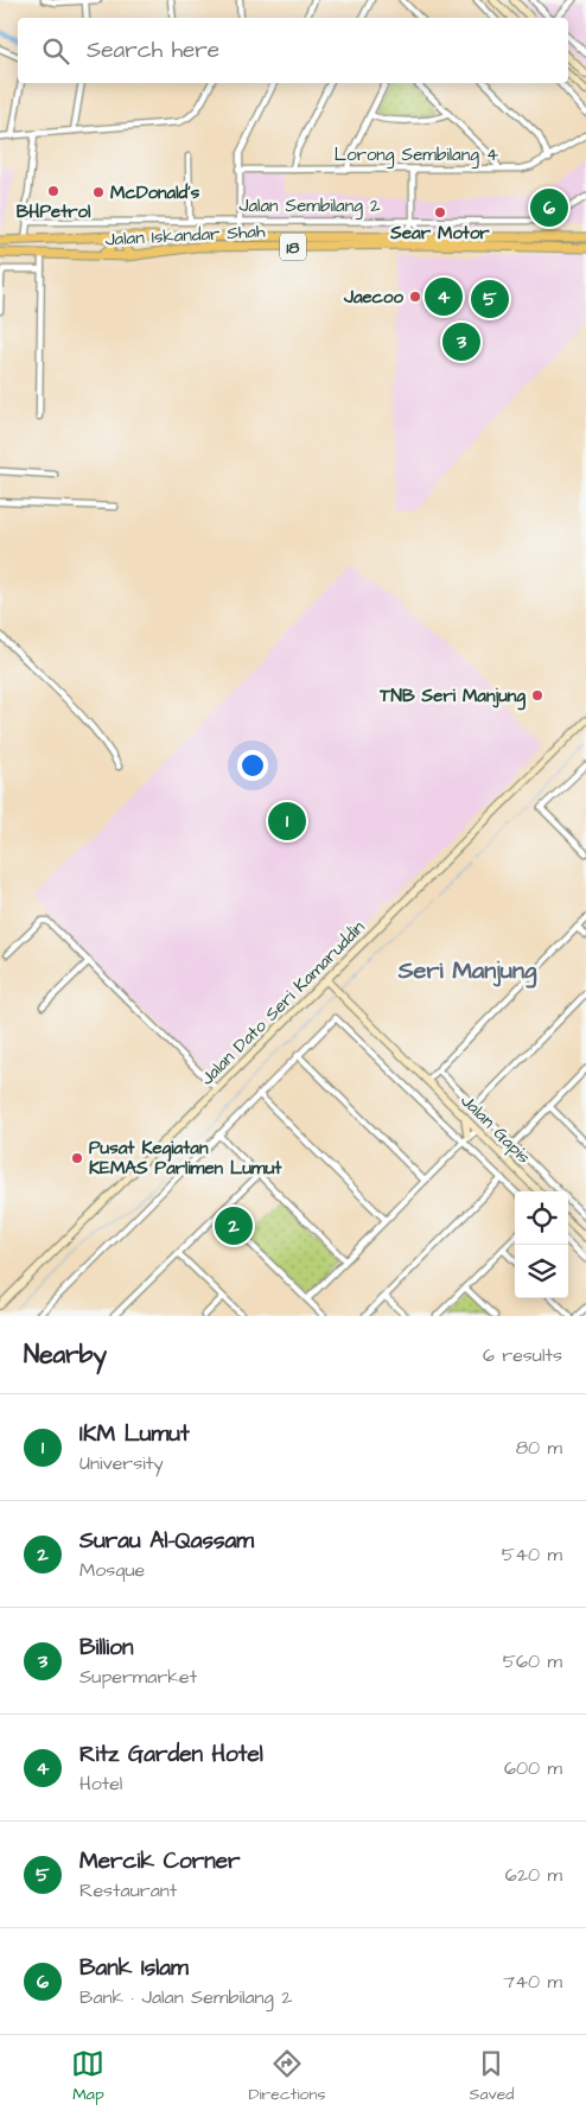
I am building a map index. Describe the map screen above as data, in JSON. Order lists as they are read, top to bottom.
{
  "streets": {
    "main road": ["Jalan Iskandar Shah", "18"],
    "street": [
      "Lorong Sembilang 4",
      "Jalan Sembilang 2",
      "Jalan Dato Seri Kamaruddin",
      "Jalan Gapis"
    ]
  },
  "crossings": [
    ["Jalan Dato Seri Kamaruddin", "Jalan Gapis"]
  ],
  "districts": ["Seri Manjung"],
  "places": [
    "BHPetrol",
    "McDonald's",
    "Sear Motor",
    "Jaecoo",
    "TNB Seri Manjung",
    "Pusat Kegiatan KEMAS Parlimen Lumut"
  ],
  "page": {
    "search": "Search here",
    "pins": [
      "6",
      "4",
      "5",
      "3",
      "1",
      "2"
    ],
    "heading": ["Nearby", "6 results"],
    "list": [
      {
        "mark": "1",
        "name": "IKM Lumut",
        "note": "University",
        "value": "80 m"
      },
      {
        "mark": "2",
        "name": "Surau Al-Qassam",
        "note": "Mosque",
        "value": "540 m"
      },
      {
        "mark": "3",
        "name": "Billion",
        "note": "Supermarket",
        "value": "560 m"
      },
      {
        "mark": "4",
        "name": "Ritz Garden Hotel",
        "note": "Hotel",
        "value": "600 m"
      },
      {
        "mark": "5",
        "name": "Mercik Corner",
        "note": "Restaurant",
        "value": "620 m"
      },
      {
        "mark": "6",
        "name": "Bank Islam",
        "note": "Bank · Jalan Sembilang 2",
        "value": "740 m"
      }
    ],
    "nav": ["Map", "Directions", "Saved"]
  }
}
